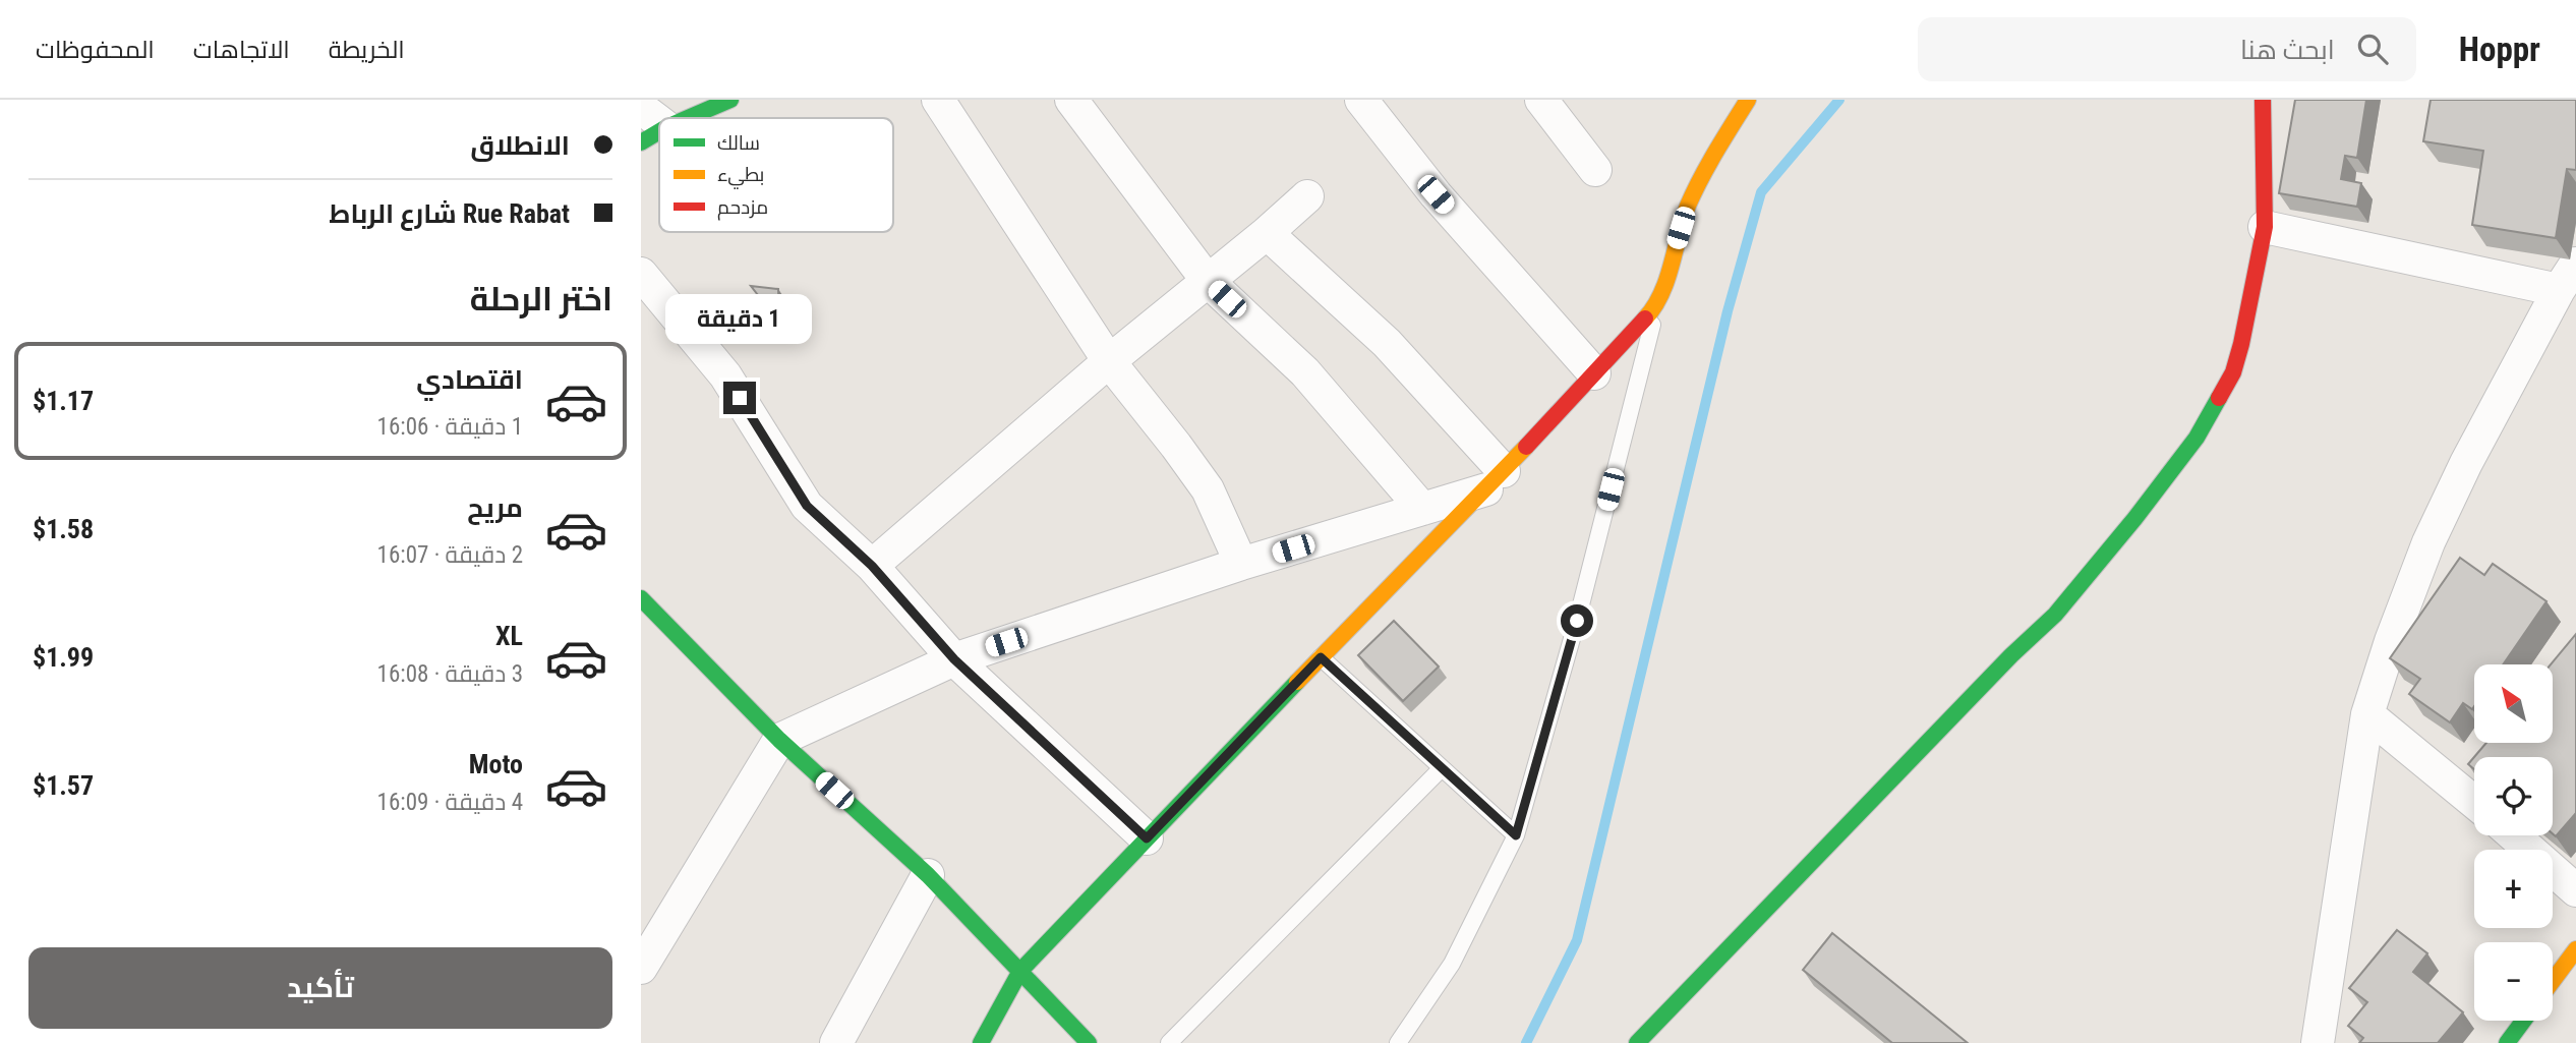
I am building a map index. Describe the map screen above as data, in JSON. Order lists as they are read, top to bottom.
{
  "legend": ["سالك", "بطيء", "مزدحم"],
  "north": "top left",
  "page": {
    "header": "Hoppr",
    "search": "ابحث هنا",
    "nav": ["الخريطة", "الاتجاهات", "المحفوظات"],
    "banner": ["الانطلاق", "Rue Rabat شارع الرباط"],
    "heading": "اختر الرحلة",
    "bubble": "1 دقيقة",
    "list": [
      {
        "name": "اقتصادي",
        "note": "1 دقيقة · 16:06",
        "value": "$1.17"
      },
      {
        "name": "مريح",
        "note": "2 دقيقة · 16:07",
        "value": "$1.58"
      },
      {
        "name": "XL",
        "note": "3 دقيقة · 16:08",
        "value": "$1.99"
      },
      {
        "name": "Moto",
        "note": "4 دقيقة · 16:09",
        "value": "$1.57"
      }
    ],
    "map_buttons": ["+", "−"],
    "buttons": "تأكيد"
  }
}
